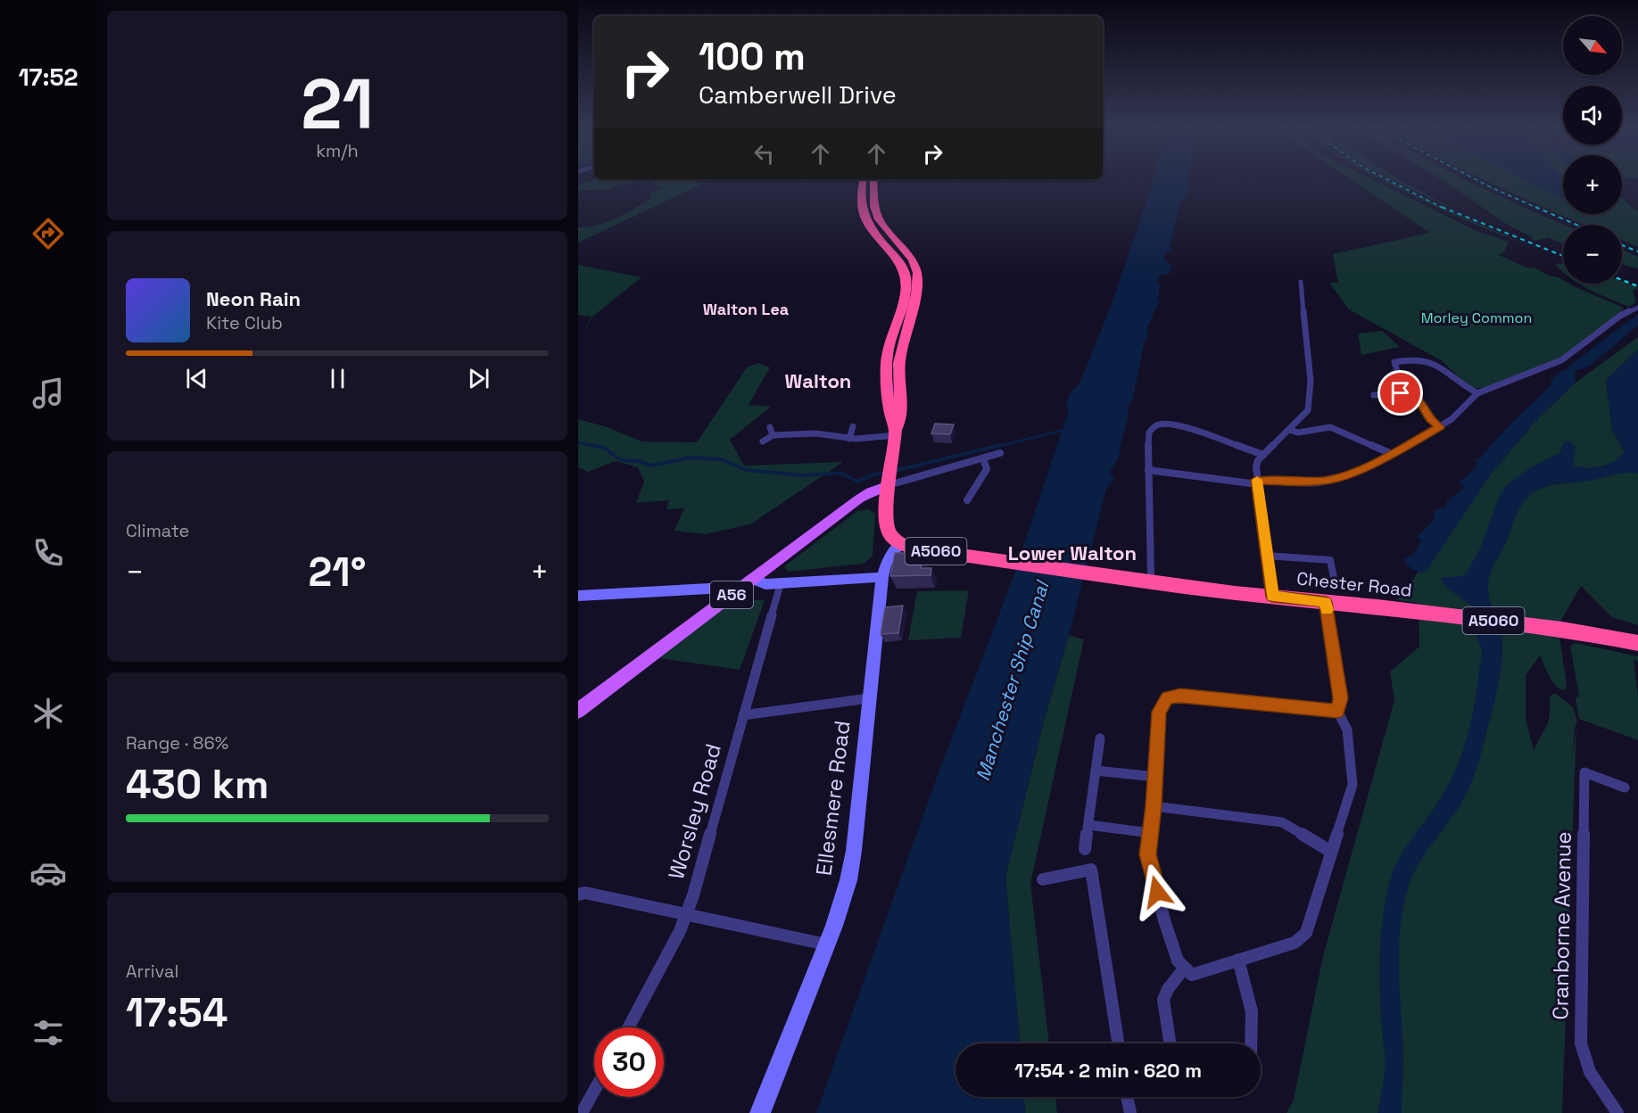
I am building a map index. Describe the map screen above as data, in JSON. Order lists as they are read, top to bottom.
{
  "streets": {
    "highway": ["A5060", "Chester Road"],
    "main road": ["A56", "Ellesmere Road"],
    "street": ["Worsley Road", "Cranborne Avenue"]
  },
  "crossings": [
    ["A5060", "Chester Road"],
    ["A5060", "A56"],
    ["A5060", "Ellesmere Road"],
    ["Chester Road", "Ellesmere Road"]
  ],
  "districts": ["Walton Lea", "Walton", "Lower Walton"],
  "water": ["Manchester Ship Canal"],
  "parks": ["Morley Common"],
  "north": "bottom right",
  "page": {
    "tabs": "17:52",
    "tile": [
      ["21", "km/h"],
      "Climate",
      ["Range · 86%", "430 km"],
      ["Arrival", "17:54"]
    ],
    "map_buttons": ["+", "−"],
    "turn": ["100 m", "Camberwell Drive"],
    "song": ["Neon Rain", "Kite Club"],
    "heat": ["−", "21°", "+"],
    "limit": "30",
    "trip": "17:54 · 2 min · 620 m"
  }
}
